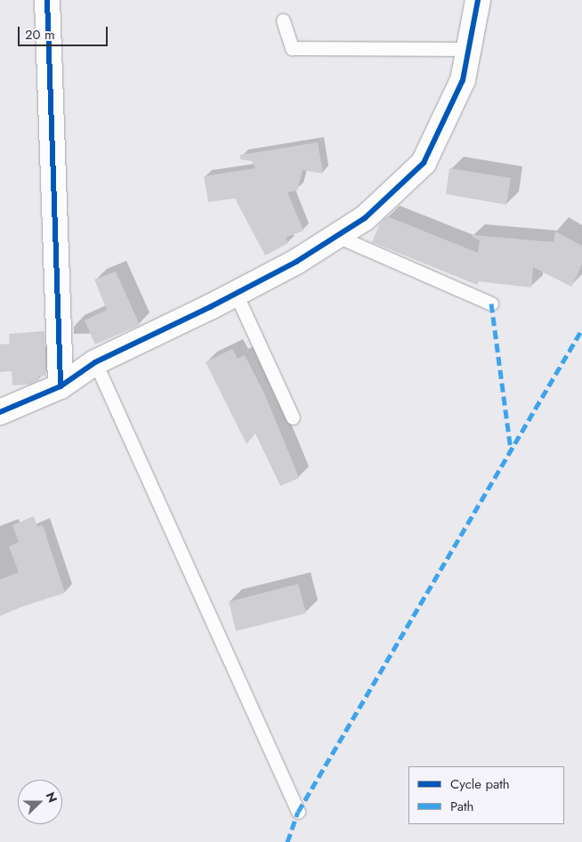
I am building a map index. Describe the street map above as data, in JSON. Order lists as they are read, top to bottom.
{
  "legend": ["Cycle path", "Path"],
  "scale_bar": "20 m",
  "north": "right"
}
